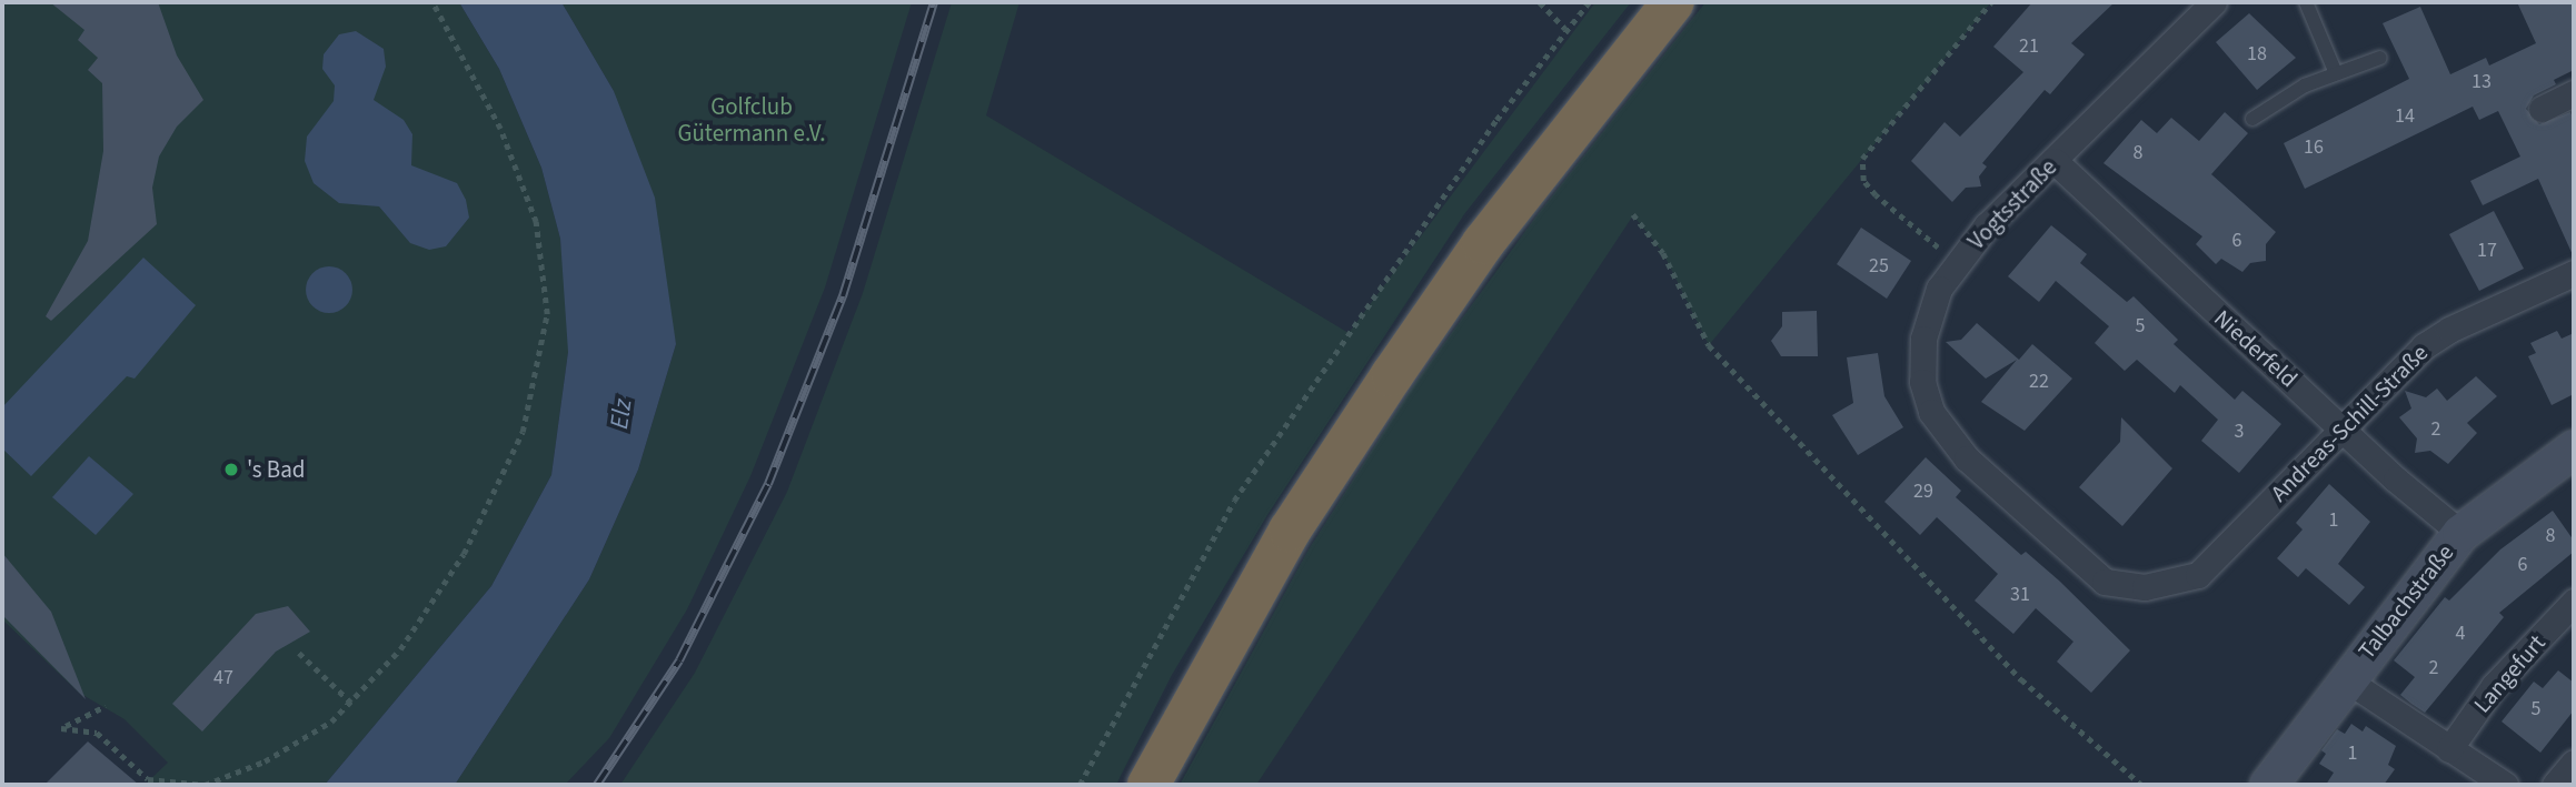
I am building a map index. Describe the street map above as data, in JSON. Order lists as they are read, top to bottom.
{
  "streets": {
    "street": [
      "Vogtsstraße",
      "Niederfeld",
      "Andreas-Schill-Straße",
      "Talbachstraße",
      "Langefurt"
    ]
  },
  "crossings": [
    ["Vogtsstraße", "Niederfeld"],
    ["Vogtsstraße", "Andreas-Schill-Straße"],
    ["Niederfeld", "Andreas-Schill-Straße"],
    ["Niederfeld", "Talbachstraße"]
  ],
  "water": ["Elz"],
  "parks": ["Golfclub Gütermann e.V."],
  "places": ["'s Bad"],
  "house_numbers": [
    "21",
    "18",
    "13",
    "14",
    "16",
    "8",
    "6",
    "17",
    "25",
    "5",
    "22",
    "2",
    "3",
    "29",
    "1",
    "8",
    "6",
    "31",
    "4",
    "2",
    "47",
    "5",
    "1"
  ]
}
